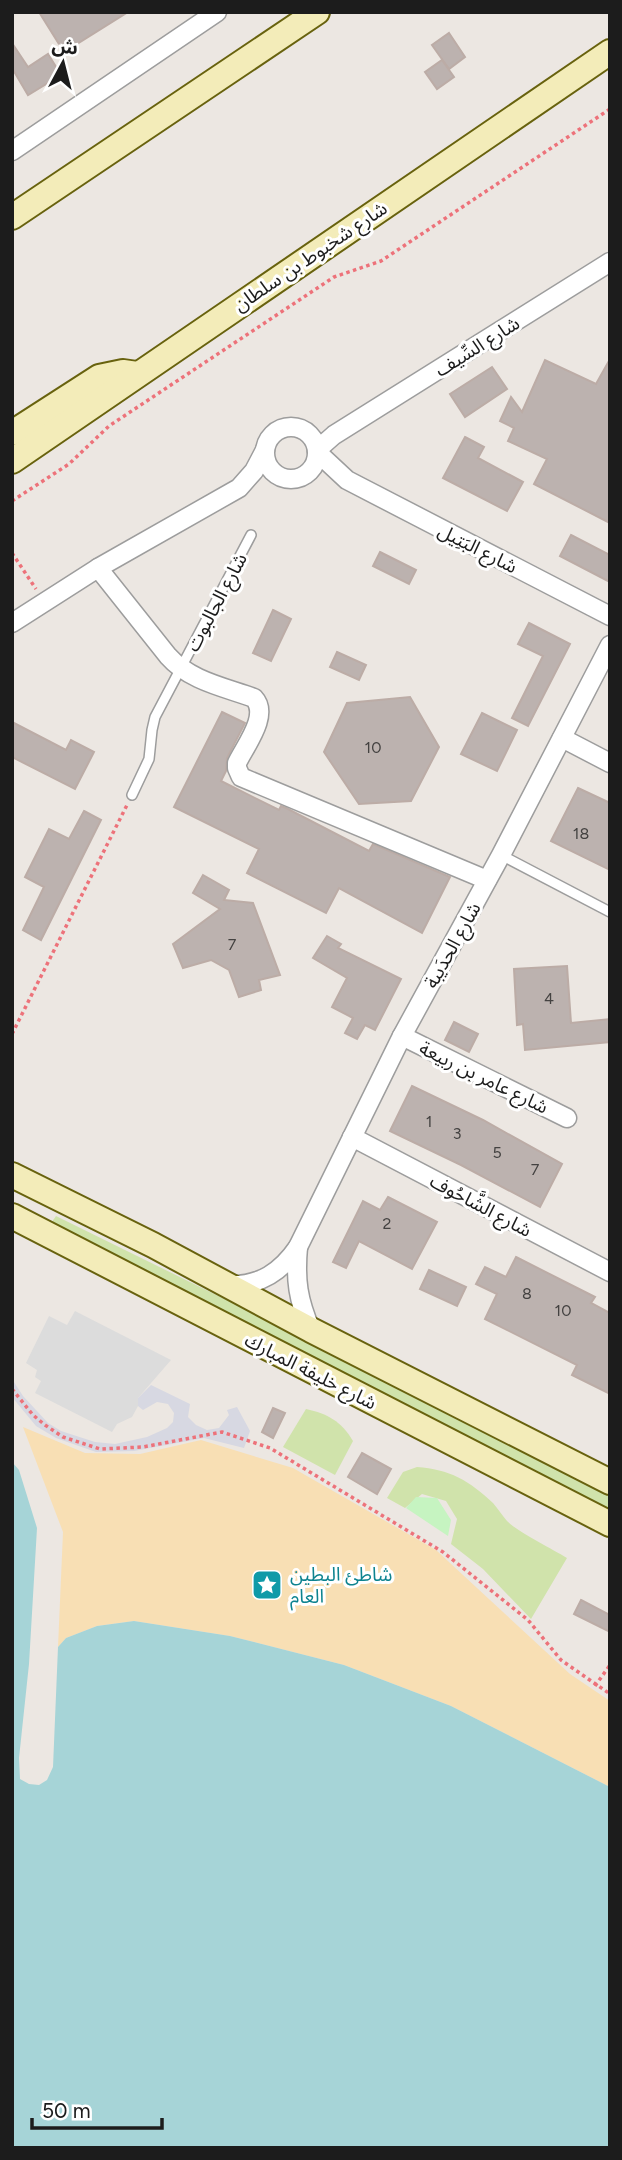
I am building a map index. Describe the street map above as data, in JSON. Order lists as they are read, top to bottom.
{
  "streets": {
    "street": [
      "شارع شخبوط بن سلطان",
      "شارع السِّيف",
      "شارع البَتِيل",
      "شارع الجالبوت",
      "شارع الحدَيبة",
      "شارع عامر بن ربيعة",
      "شارع الشَّاحُوف",
      "شارع خليفة المبارك"
    ]
  },
  "crossings": [
    ["شارع السِّيف", "شارع البَتِيل"],
    ["شارع الجالبوت", "شارع الحدَيبة"],
    ["شارع الحدَيبة", "شارع عامر بن ربيعة"],
    ["شارع الحدَيبة", "شارع الشَّاحُوف"],
    ["شارع الحدَيبة", "شارع خليفة المبارك"]
  ],
  "places": {
    "place": ["شاطئ البطين العام"]
  },
  "house_numbers": [
    "10",
    "18",
    "7",
    "4",
    "1",
    "3",
    "5",
    "7",
    "2",
    "8",
    "10"
  ],
  "scale_bar": "50 m",
  "north": "top"
}
